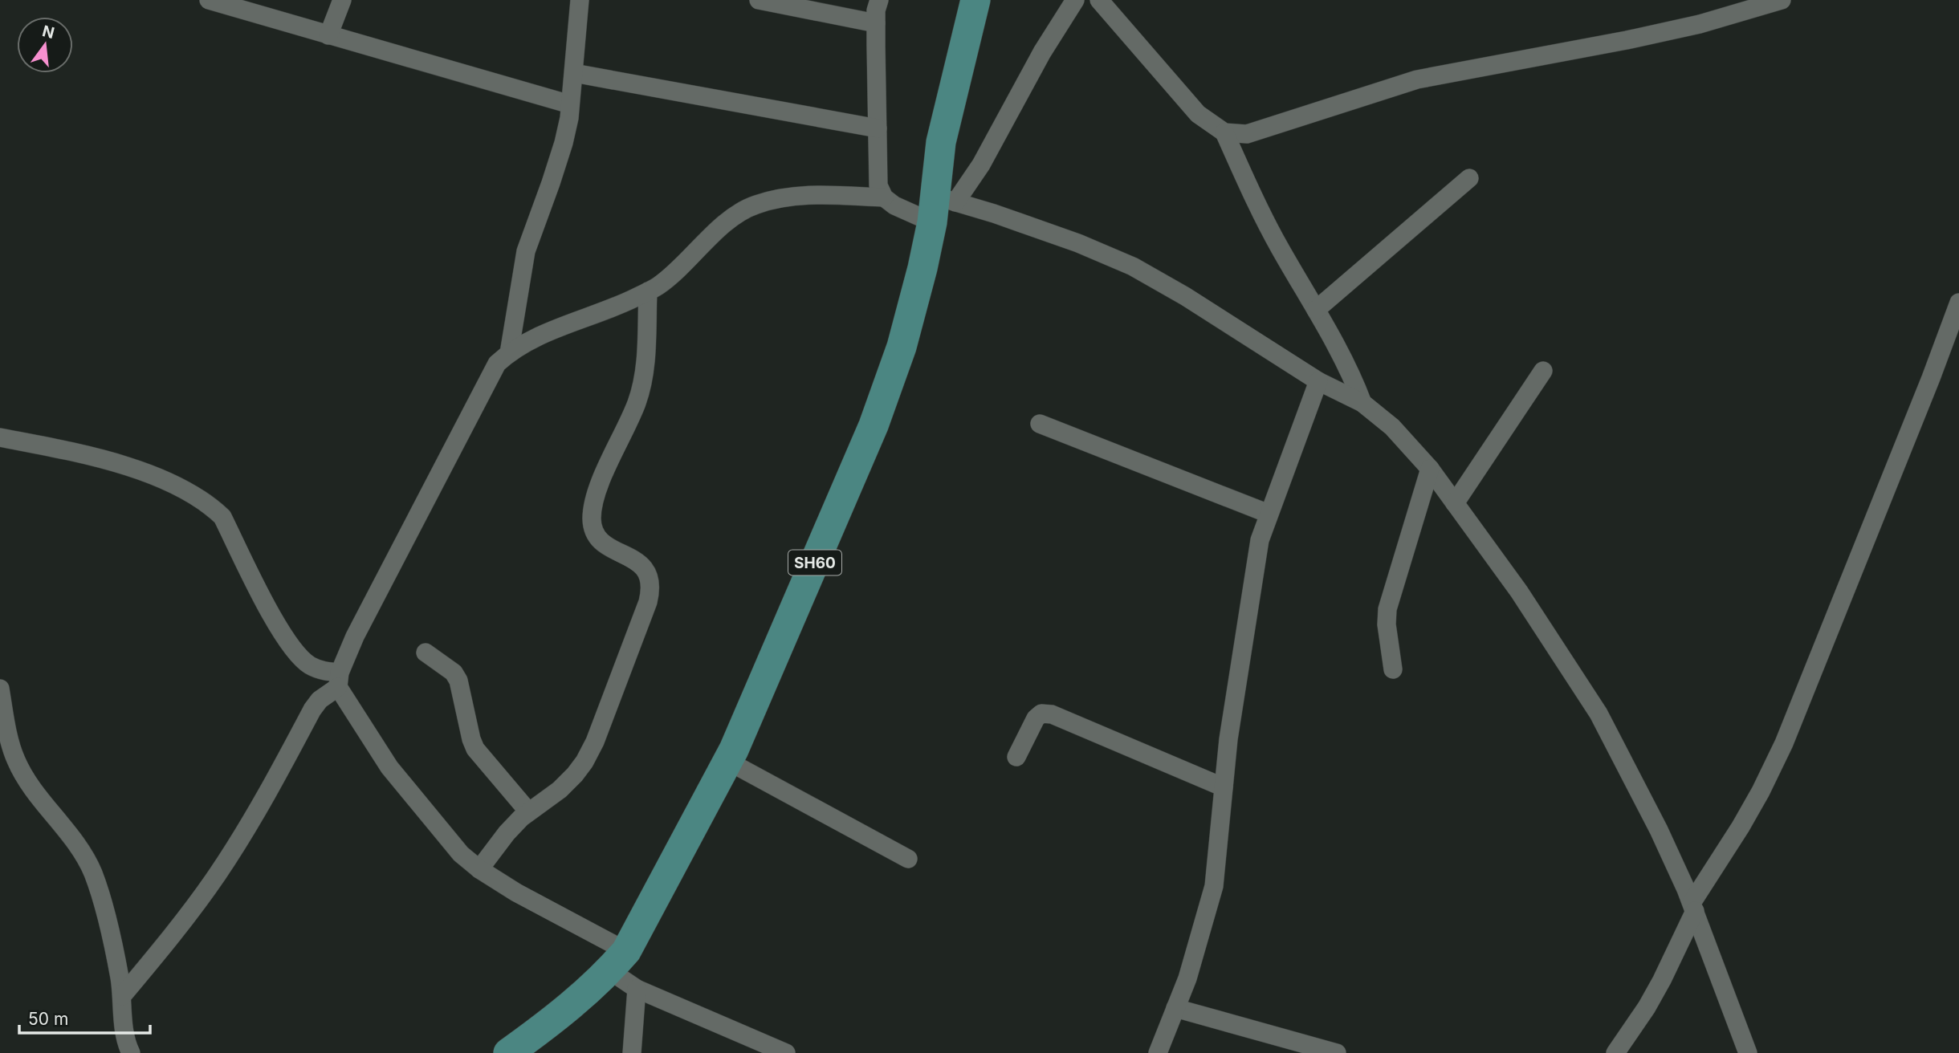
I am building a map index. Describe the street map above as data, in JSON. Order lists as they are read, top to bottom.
{
  "streets": {
    "main road": ["SH60"]
  },
  "scale_bar": "50 m",
  "north": "top"
}
